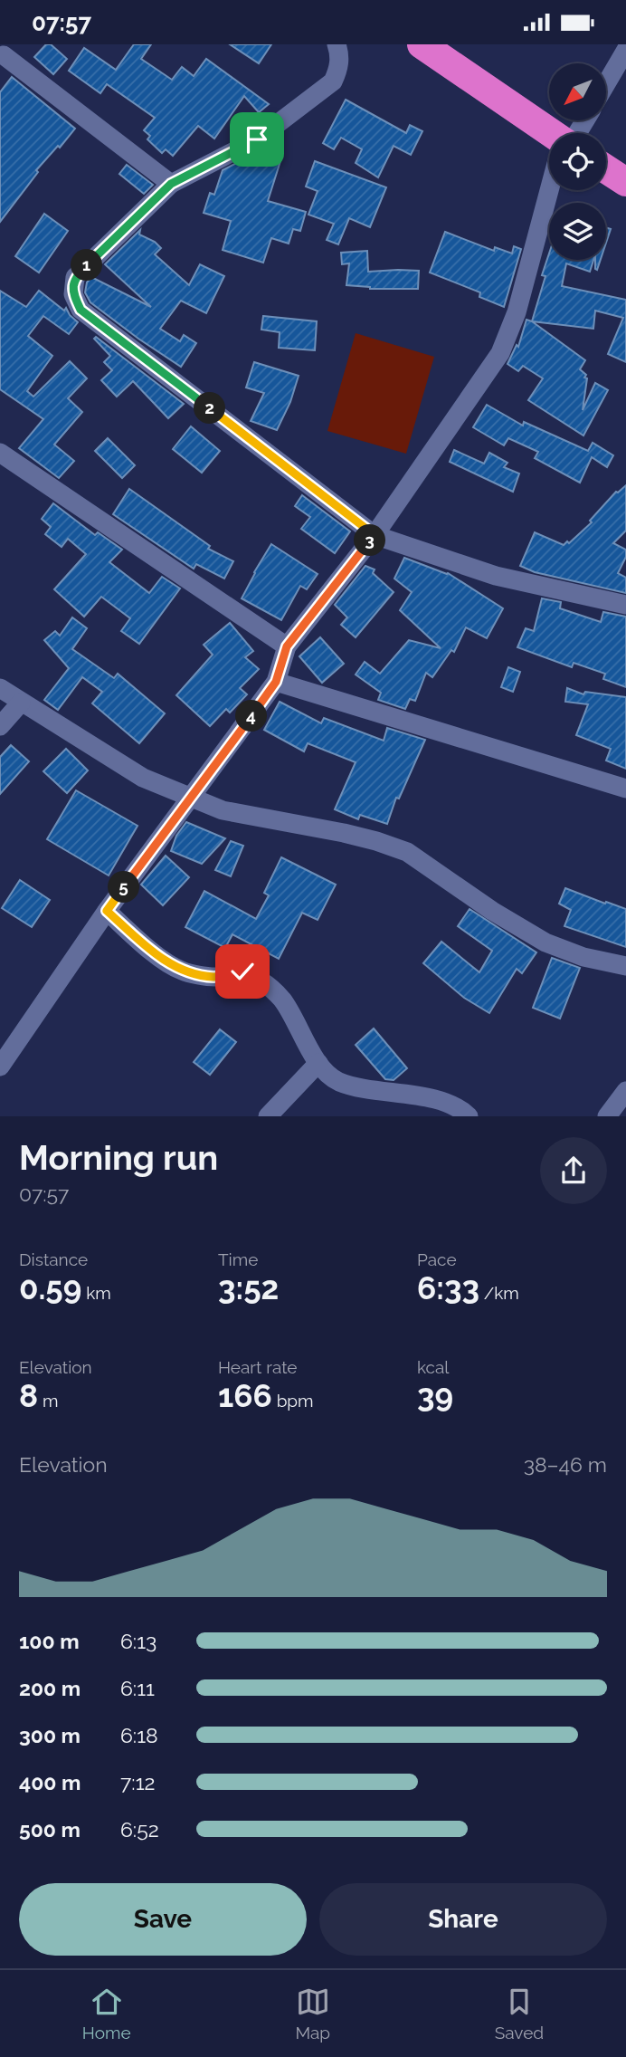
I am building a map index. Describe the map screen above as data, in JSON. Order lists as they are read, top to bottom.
{
  "north": "bottom left",
  "page": {
    "status": "07:57",
    "pins": [
      "1",
      "2",
      "3",
      "4",
      "5"
    ],
    "heading": ["Morning run", "07:57"],
    "stats": [
      ["Distance", "0.59 km"],
      ["Time", "3:52"],
      ["Pace", "6:33 /km"],
      ["Elevation", "8 m"],
      ["Heart rate", "166 bpm"],
      ["kcal", "39"]
    ],
    "chart": ["Elevation", "38–46 m"],
    "list": [
      {
        "name": "100 m",
        "note": "6:13"
      },
      {
        "name": "200 m",
        "note": "6:11"
      },
      {
        "name": "300 m",
        "note": "6:18"
      },
      {
        "name": "400 m",
        "note": "7:12"
      },
      {
        "name": "500 m",
        "note": "6:52"
      }
    ],
    "buttons": ["Save", "Share"],
    "tabs": ["Home", "Map", "Saved"]
  }
}
